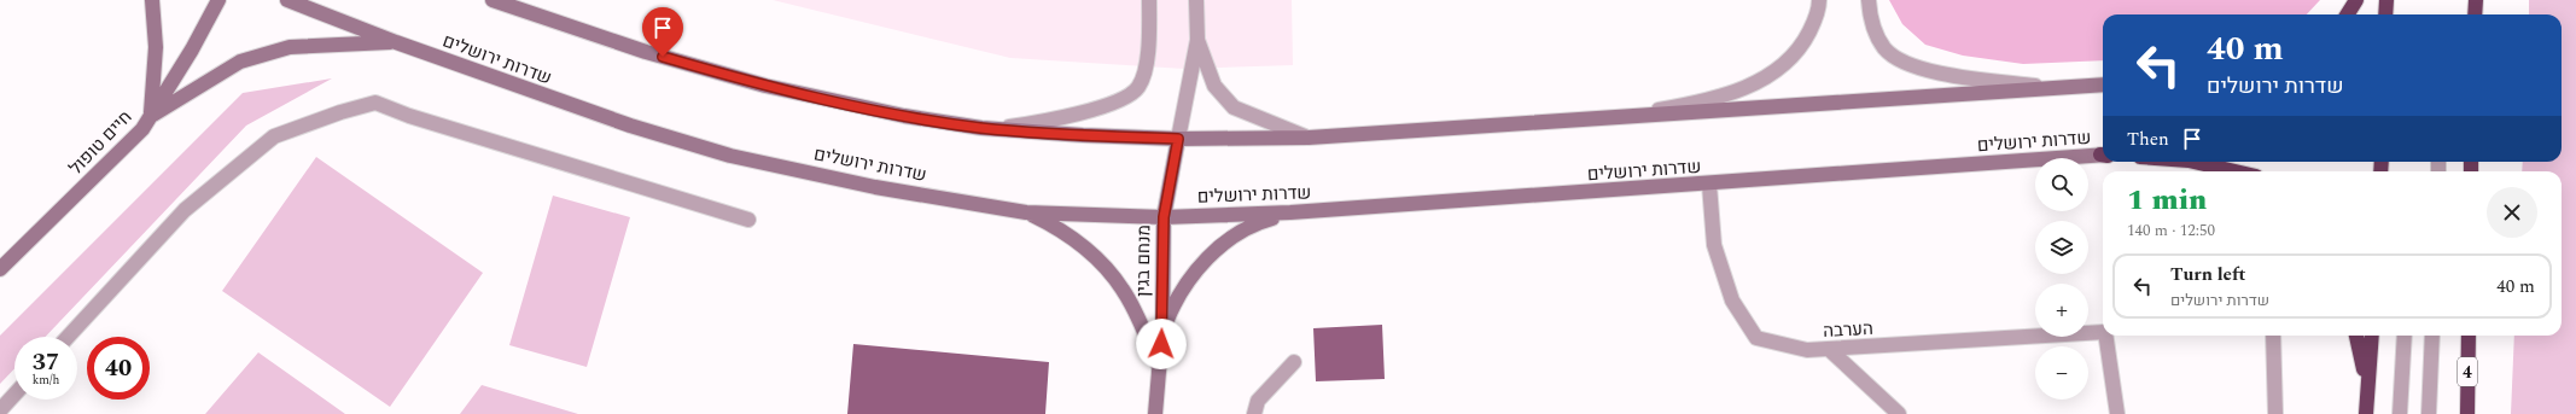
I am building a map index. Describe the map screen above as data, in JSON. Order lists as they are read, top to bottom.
{
  "streets": {
    "highway": ["4"],
    "main road": ["שדרות ירושלים", "חיים טופול", "מנחם בגין"],
    "street": ["הערבה"]
  },
  "crossings": [
    ["שדרות ירושלים", "מנחם בגין"],
    ["שדרות ירושלים", "הערבה"]
  ],
  "page": {
    "turn": ["40 m", "שדרות ירושלים"],
    "then": "Then",
    "map_buttons": ["+", "−"],
    "heading": ["1 min", "140 m · 12:50"],
    "list": [
      {
        "name": "Turn left",
        "note": "שדרות ירושלים",
        "value": "40 m"
      }
    ],
    "speed": "37 km/h",
    "limit": "40"
  }
}
